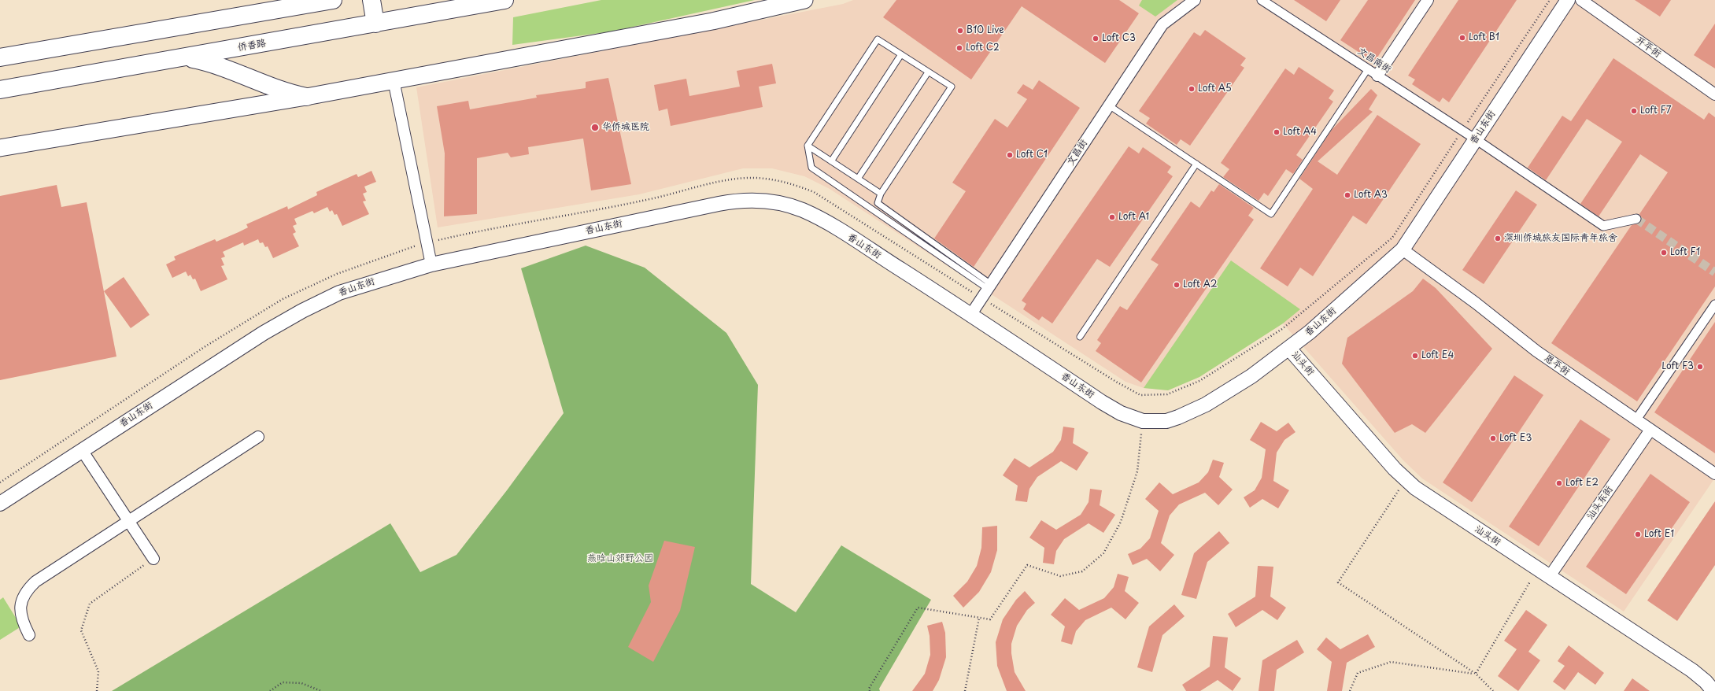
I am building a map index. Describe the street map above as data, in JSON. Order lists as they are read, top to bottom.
{
  "streets": {
    "main road": ["侨香路"],
    "street": [
      "开平街",
      "文昌南街",
      "香山东街",
      "文昌街",
      "汕头街",
      "恩平街",
      "汕头东街"
    ]
  },
  "crossings": [
    ["文昌南街", "香山东街"],
    ["香山东街", "文昌街"],
    ["香山东街", "汕头街"],
    ["香山东街", "恩平街"],
    ["汕头街", "汕头东街"],
    ["恩平街", "汕头东街"]
  ],
  "parks": ["燕晗山郊野公园"],
  "places": [
    "B10 Live",
    "Loft B1",
    "Loft C3",
    "Loft C2",
    "Loft A5",
    "Loft F7",
    "华侨城医院",
    "Loft A4",
    "Loft C1",
    "Loft A3",
    "Loft A1",
    "深圳侨城旅友国际青年旅舍",
    "Loft F1",
    "Loft A2",
    "Loft E4",
    "Loft F3",
    "Loft E3",
    "Loft E2",
    "Loft E1"
  ]
}
